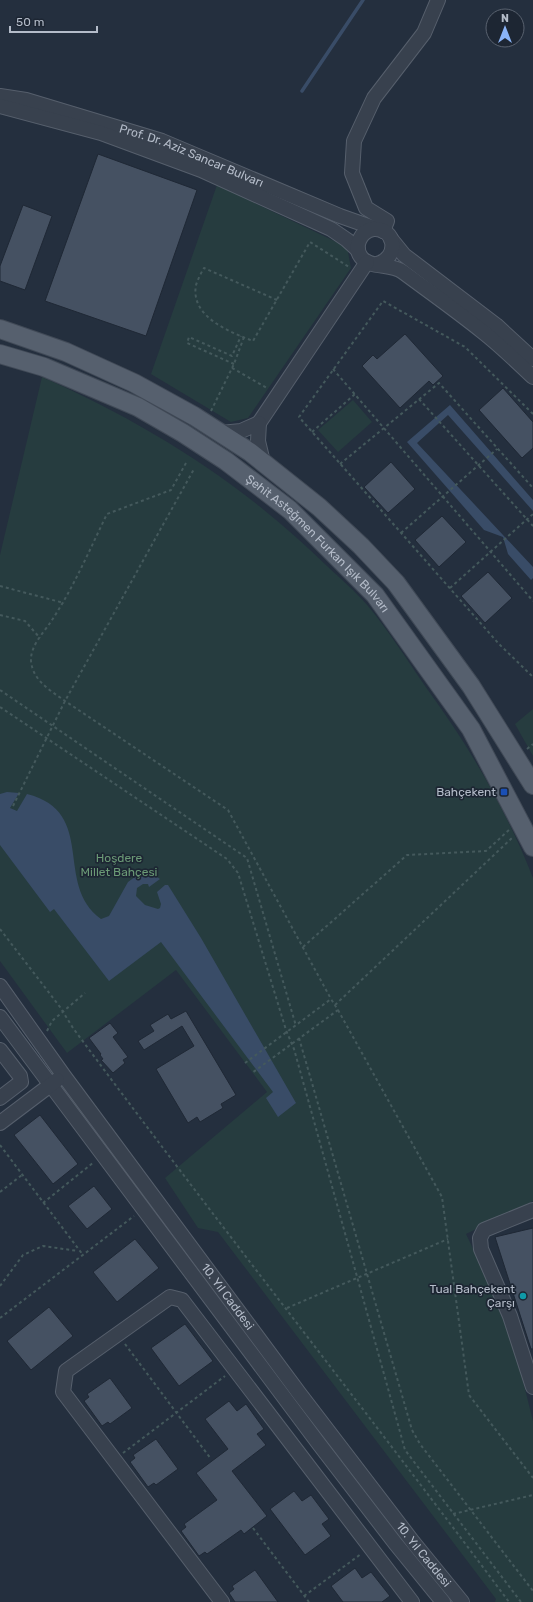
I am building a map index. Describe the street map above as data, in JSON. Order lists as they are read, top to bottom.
{
  "streets": {
    "main road": ["Şehit Asteğmen Furkan Işık Bulvarı"],
    "street": ["Prof. Dr. Aziz Sancar Bulvarı", "10. Yıl Caddesi"]
  },
  "parks": ["Hoşdere Millet Bahçesi"],
  "places": {
    "transit": ["Bahçekent"],
    "other": ["Tual Bahçekent Çarşı"]
  },
  "scale_bar": "50 m",
  "north": "top"
}
